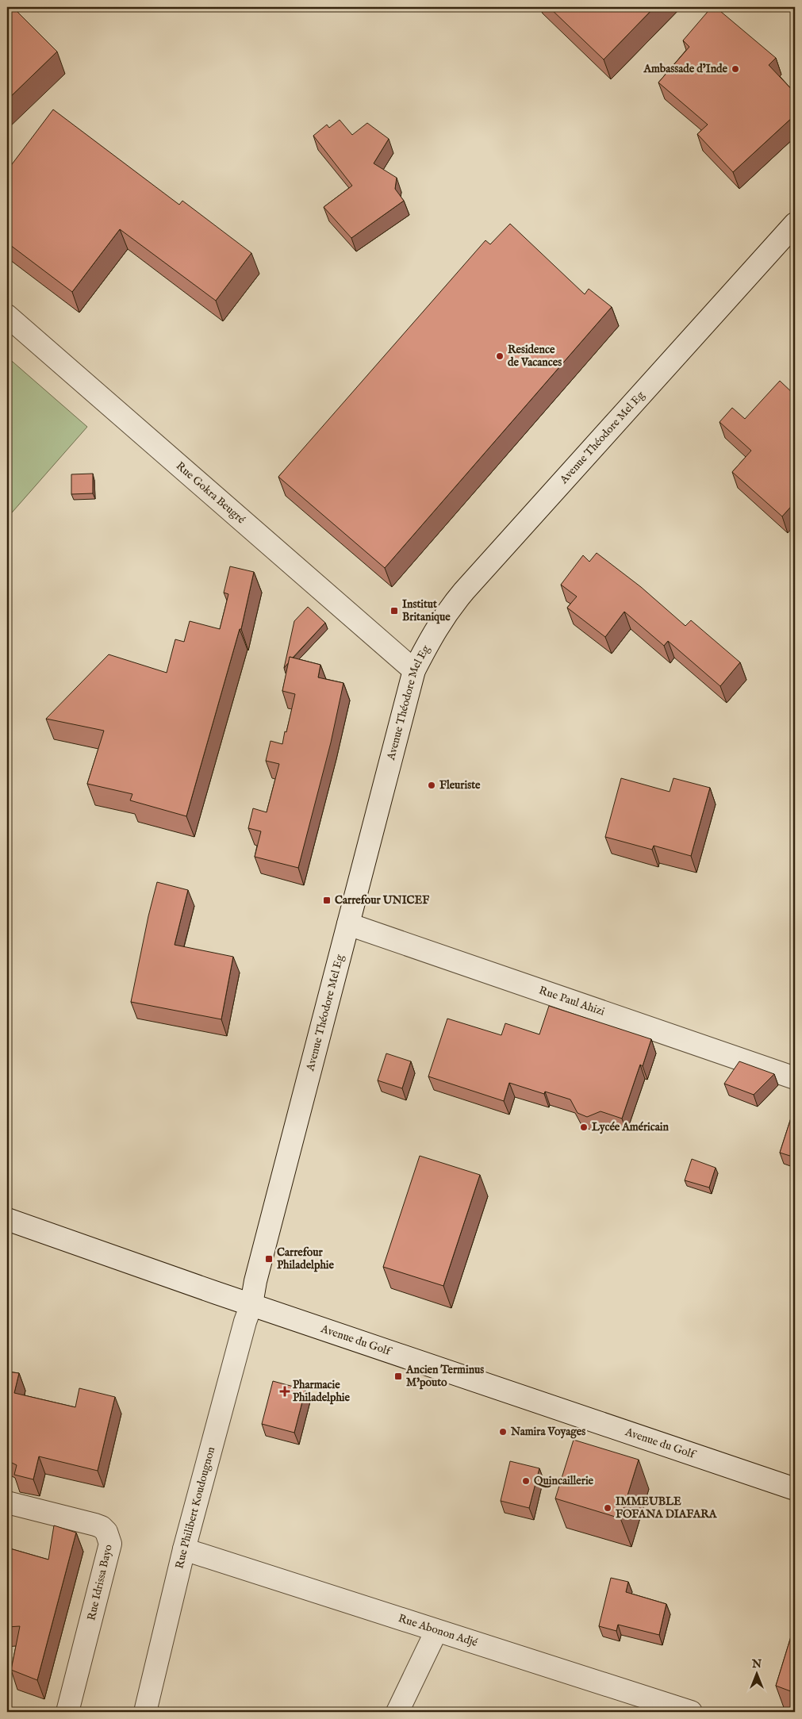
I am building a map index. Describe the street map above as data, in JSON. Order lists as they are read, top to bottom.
{
  "streets": {
    "street": [
      "Avenue Théodore Mel Eg",
      "Rue Gokra Beugré",
      "Rue Paul Ahizi",
      "Avenue du Golf",
      "Rue Philibert Koudougnon",
      "Rue Idrissa Bayo",
      "Rue Abonon Adjé"
    ]
  },
  "crossings": [
    ["Avenue Théodore Mel Eg", "Rue Gokra Beugré"],
    ["Avenue Théodore Mel Eg", "Rue Paul Ahizi"],
    ["Avenue Théodore Mel Eg", "Avenue du Golf"],
    ["Avenue Théodore Mel Eg", "Rue Philibert Koudougnon"],
    ["Avenue du Golf", "Rue Philibert Koudougnon"],
    ["Rue Philibert Koudougnon", "Rue Abonon Adjé"]
  ],
  "places": {
    "other": [
      "Ambassade d’Inde",
      "Residence de Vacances",
      "Fleuriste",
      "Lycée Américain",
      "Namira Voyages",
      "Quincaillerie",
      "IMMEUBLE FOFANA DIAFARA"
    ],
    "transit": [
      "Institut Britanique",
      "Carrefour UNICEF",
      "Carrefour Philadelphie",
      "Ancien Terminus M'pouto"
    ],
    "health": ["Pharmacie Philadelphie"]
  },
  "north": "top"
}
